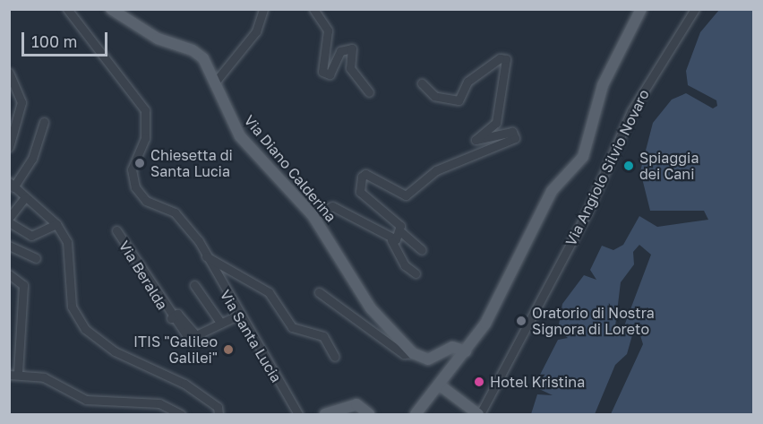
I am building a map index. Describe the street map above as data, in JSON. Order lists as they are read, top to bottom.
{
  "streets": {
    "main road": ["Via Diano Calderina"],
    "street": ["Via Angiolo Silvio Novaro", "Via Beralda", "Via Santa Lucia"]
  },
  "crossings": [
    ["Via Beralda", "Via Santa Lucia"]
  ],
  "places": [
    "Chiesetta di Santa Lucia",
    "Spiaggia dei Cani",
    "Oratorio di Nostra Signora di Loreto",
    "ITIS \"Galileo Galilei\"",
    "Hotel Kristina"
  ],
  "scale_bar": "100 m"
}
